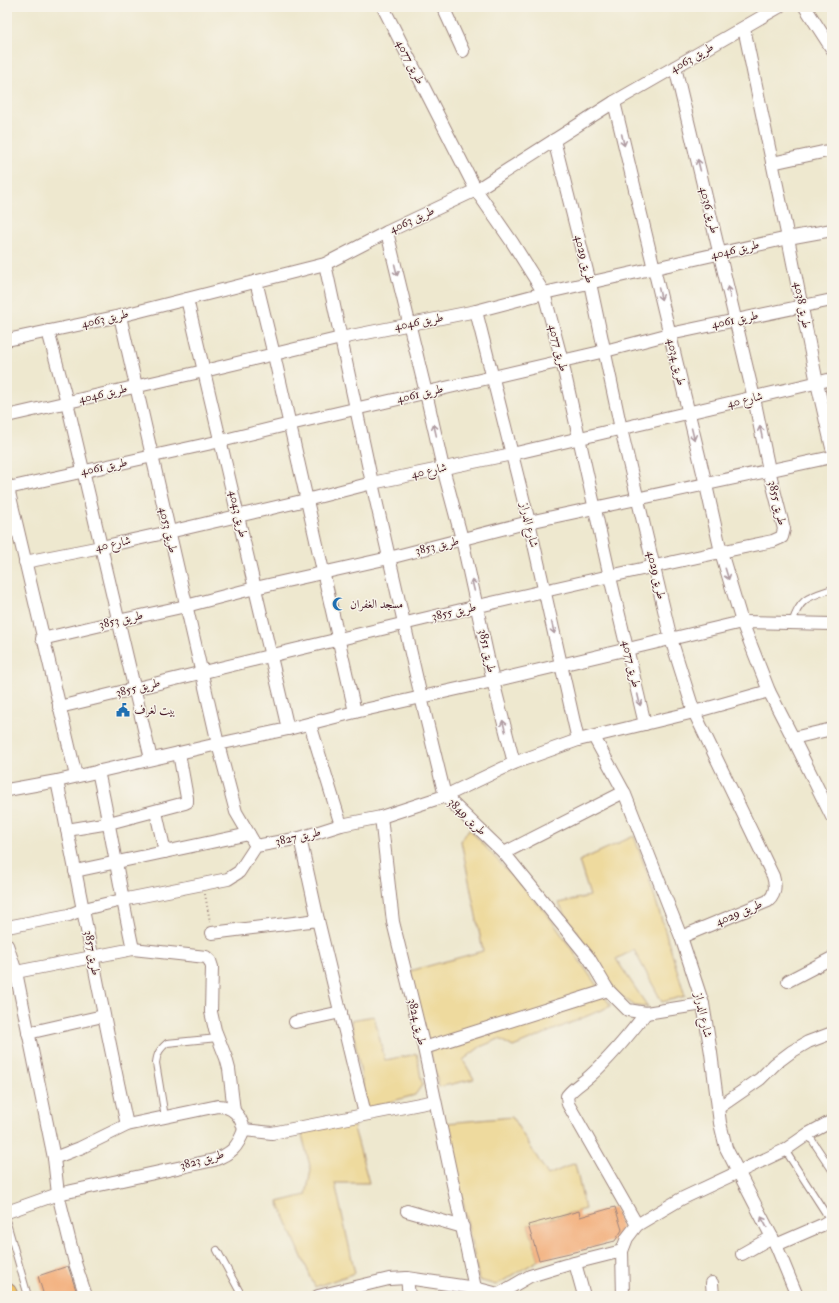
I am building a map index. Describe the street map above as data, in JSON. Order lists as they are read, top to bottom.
{
  "streets": {
    "street": [
      "طريق 4063",
      "طريق 4077",
      "طريق 4036",
      "طريق 4046",
      "طريق 4029",
      "طريق 4038",
      "طريق 4061",
      "طريق 4034",
      "شارع 40",
      "طريق 3855",
      "طريق 4043",
      "شارع الدراز",
      "طريق 4053",
      "طريق 3853",
      "طريق 3851",
      "طريق 3849",
      "طريق 3827",
      "طريق 3857",
      "طريق 3824",
      "طريق 3823"
    ]
  },
  "crossings": [
    ["طريق 4063", "طريق 4077"],
    ["طريق 4063", "طريق 4036"],
    ["طريق 4063", "طريق 4029"],
    ["طريق 4063", "طريق 4038"],
    ["طريق 4063", "طريق 4034"],
    ["طريق 4063", "طريق 4043"],
    ["طريق 4063", "طريق 4053"],
    ["طريق 4063", "طريق 3851"],
    ["طريق 4063", "طريق 3849"],
    ["طريق 4077", "طريق 4046"],
    ["طريق 4077", "طريق 4061"],
    ["طريق 4077", "شارع 40"],
    ["طريق 4077", "طريق 3855"],
    ["طريق 4077", "طريق 3853"],
    ["طريق 4077", "طريق 3827"],
    ["طريق 4036", "طريق 4046"],
    ["طريق 4036", "طريق 4061"],
    ["طريق 4036", "شارع 40"],
    ["طريق 4036", "طريق 3855"],
    ["طريق 4036", "طريق 3853"],
    ["طريق 4046", "طريق 4029"],
    ["طريق 4046", "طريق 4038"],
    ["طريق 4046", "طريق 4034"],
    ["طريق 4046", "طريق 4043"],
    ["طريق 4046", "شارع الدراز"],
    ["طريق 4046", "طريق 4053"],
    ["طريق 4046", "طريق 3851"],
    ["طريق 4046", "طريق 3849"],
    ["طريق 4029", "طريق 4061"],
    ["طريق 4029", "شارع 40"],
    ["طريق 4029", "طريق 3855"],
    ["طريق 4029", "شارع الدراز"],
    ["طريق 4029", "طريق 3853"],
    ["طريق 4029", "طريق 3827"],
    ["طريق 4038", "طريق 4061"],
    ["طريق 4038", "شارع 40"],
    ["طريق 4061", "طريق 4034"],
    ["طريق 4061", "طريق 4043"],
    ["طريق 4061", "شارع الدراز"],
    ["طريق 4061", "طريق 4053"],
    ["طريق 4061", "طريق 3851"],
    ["طريق 4061", "طريق 3849"],
    ["طريق 4034", "شارع 40"],
    ["طريق 4034", "طريق 3855"],
    ["طريق 4034", "طريق 3853"],
    ["طريق 4034", "طريق 3827"],
    ["شارع 40", "طريق 4043"],
    ["شارع 40", "شارع الدراز"],
    ["شارع 40", "طريق 4053"],
    ["شارع 40", "طريق 3851"],
    ["شارع 40", "طريق 3849"],
    ["طريق 3855", "طريق 4043"],
    ["طريق 3855", "شارع الدراز"],
    ["طريق 3855", "طريق 4053"],
    ["طريق 3855", "طريق 3853"],
    ["طريق 3855", "طريق 3851"],
    ["طريق 3855", "طريق 3849"],
    ["طريق 4043", "طريق 3853"],
    ["شارع الدراز", "طريق 3853"],
    ["شارع الدراز", "طريق 3849"],
    ["شارع الدراز", "طريق 3827"],
    ["طريق 4053", "طريق 3853"],
    ["طريق 4053", "طريق 3827"],
    ["طريق 3853", "طريق 3851"],
    ["طريق 3853", "طريق 3849"],
    ["طريق 3851", "طريق 3827"],
    ["طريق 3849", "طريق 3827"],
    ["طريق 3827", "طريق 3824"]
  ],
  "one_way": ["طريق 4036", "طريق 4034"],
  "places": {
    "mosque": ["مسجد الغفران"],
    "public building": ["بيت لغرف"]
  }
}
